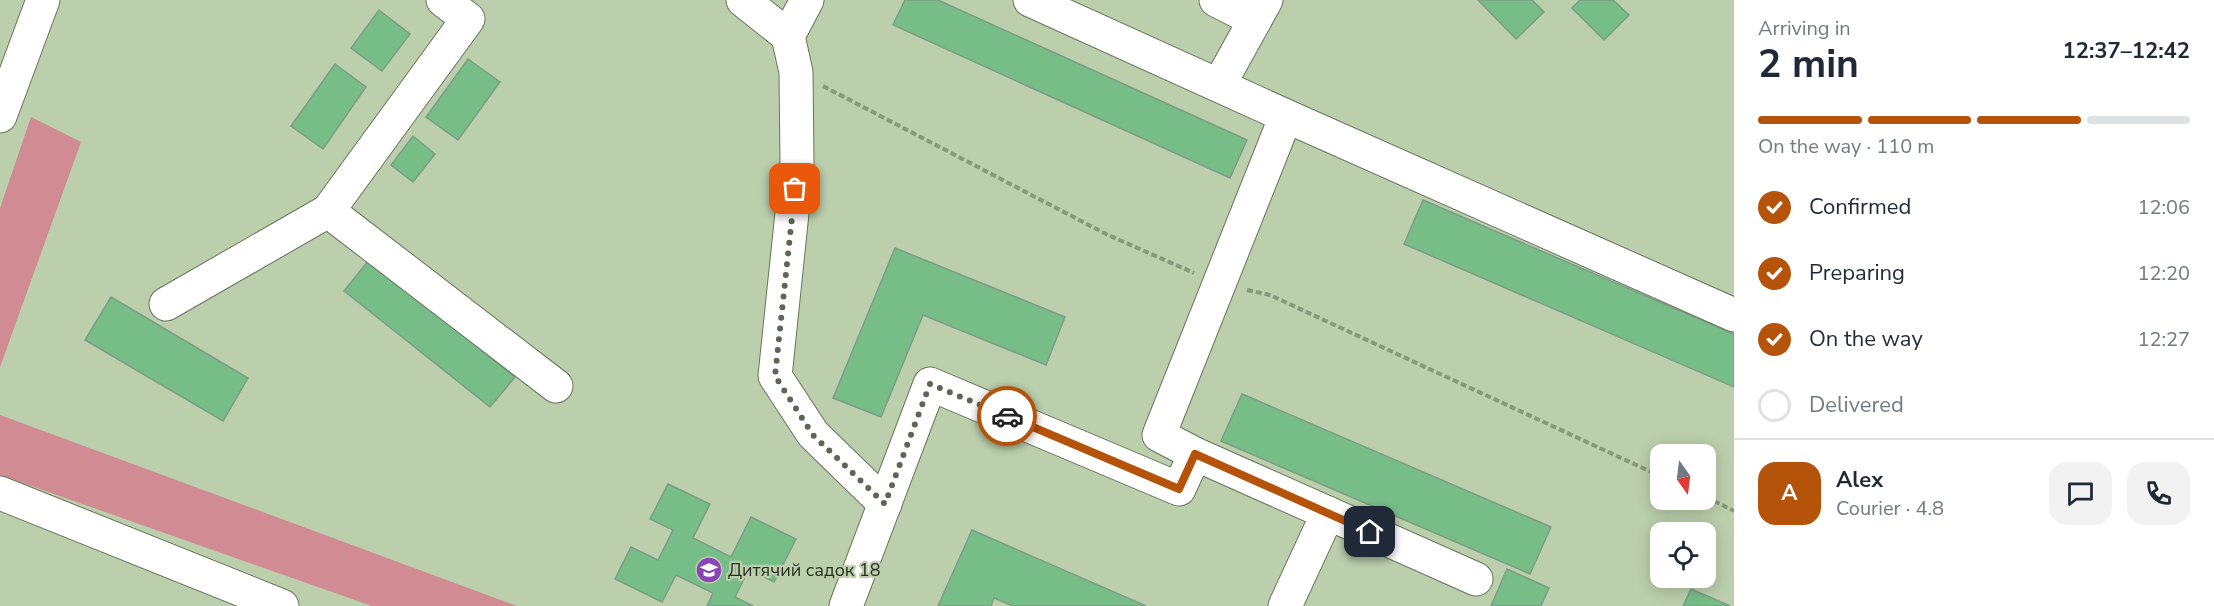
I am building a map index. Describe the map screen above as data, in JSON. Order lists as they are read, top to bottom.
{
  "places": {
    "school or university": ["Дитячий садок 18"]
  },
  "north": "bottom",
  "page": {
    "heading": ["2 min", "Arriving in", "12:37–12:42"],
    "panel": ["Alex", "Courier · 4.8"],
    "bar": "On the way · 110 m",
    "list": [
      ["Confirmed", "12:06"],
      ["Preparing", "12:20"],
      ["On the way", "12:27"],
      "Delivered"
    ],
    "round": "A"
  }
}
